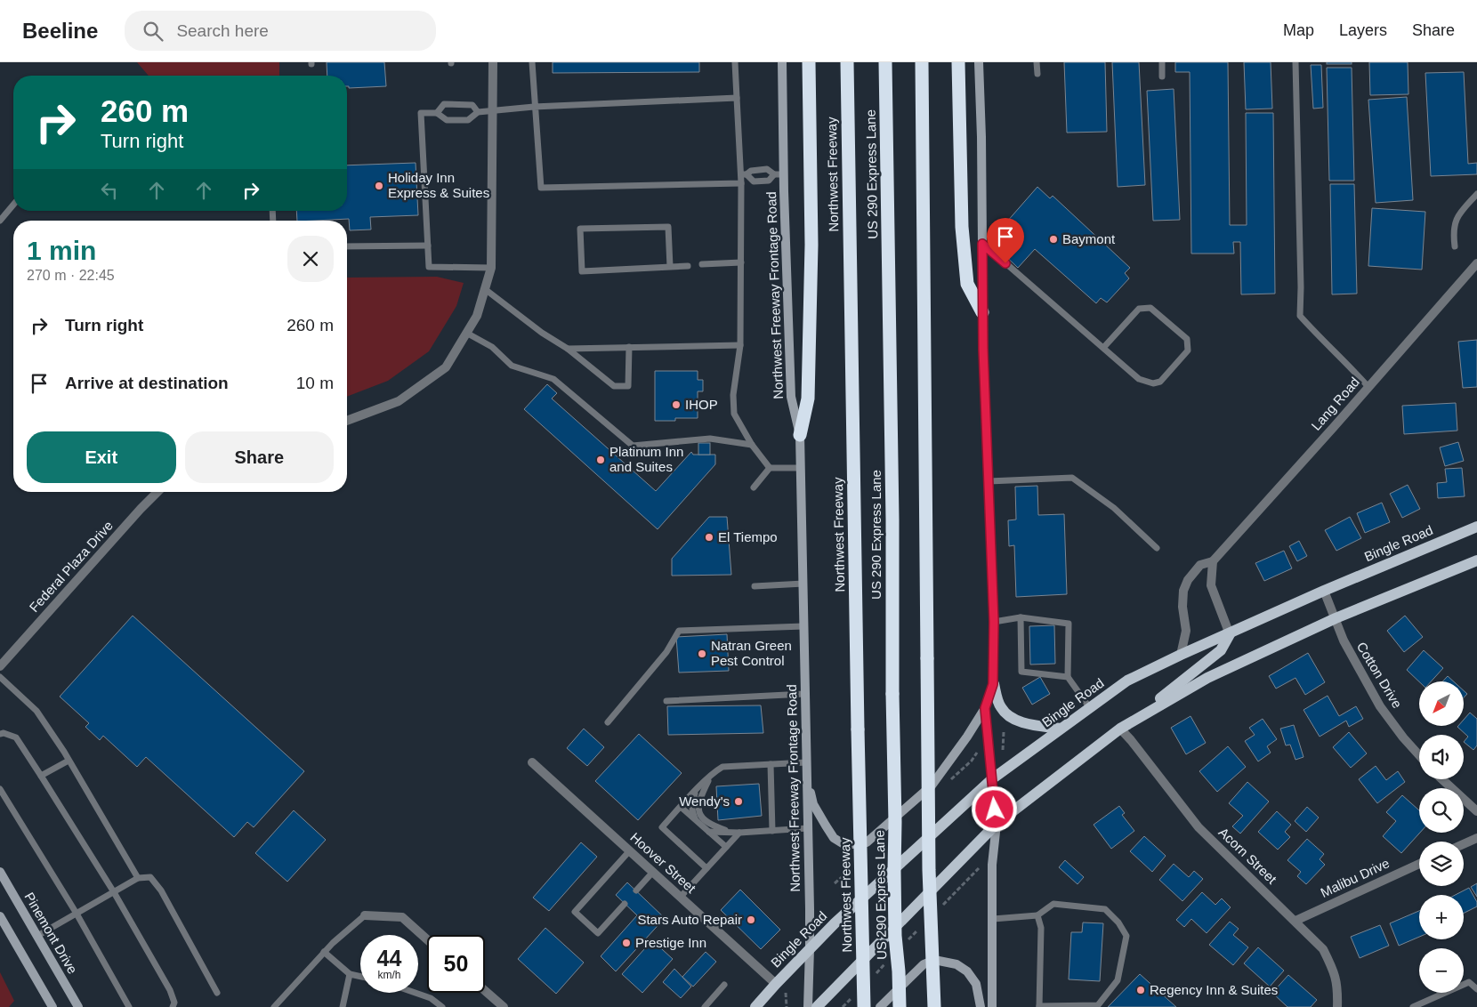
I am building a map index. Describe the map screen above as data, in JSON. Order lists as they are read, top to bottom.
{
  "streets": {
    "highway": ["Northwest Freeway", "US 290 Express Lane"],
    "main road": ["Northwest Freeway Frontage Road", "Bingle Road", "Pinemont Drive"],
    "street": [
      "Lang Road",
      "Federal Plaza Drive",
      "Cotton Drive",
      "Acorn Street",
      "Hoover Street",
      "Malibu Drive"
    ]
  },
  "crossings": [
    ["Northwest Freeway Frontage Road", "Bingle Road"],
    ["Lang Road", "Bingle Road"],
    ["Bingle Road", "Cotton Drive"],
    ["Bingle Road", "Hoover Street"],
    ["Acorn Street", "Malibu Drive"]
  ],
  "places": [
    "Holiday Inn Express & Suites",
    "Baymont",
    "IHOP",
    "Platinum Inn and Suites",
    "El Tiempo",
    "Natran Green Pest Control",
    "Wendy's",
    "Stars Auto Repair",
    "Prestige Inn",
    "Regency Inn & Suites"
  ],
  "north": "bottom left",
  "page": {
    "header": "Beeline",
    "search": "Search here",
    "nav": ["Map", "Layers", "Share"],
    "turn": ["260 m", "Turn right"],
    "heading": ["1 min", "270 m · 22:45"],
    "list": [
      {
        "name": "Turn right",
        "value": "260 m"
      },
      {
        "name": "Arrive at destination",
        "value": "10 m"
      }
    ],
    "buttons": ["Exit", "Share"],
    "map_buttons": ["+", "−"],
    "speed": "44 km/h",
    "limit": "50"
  }
}
